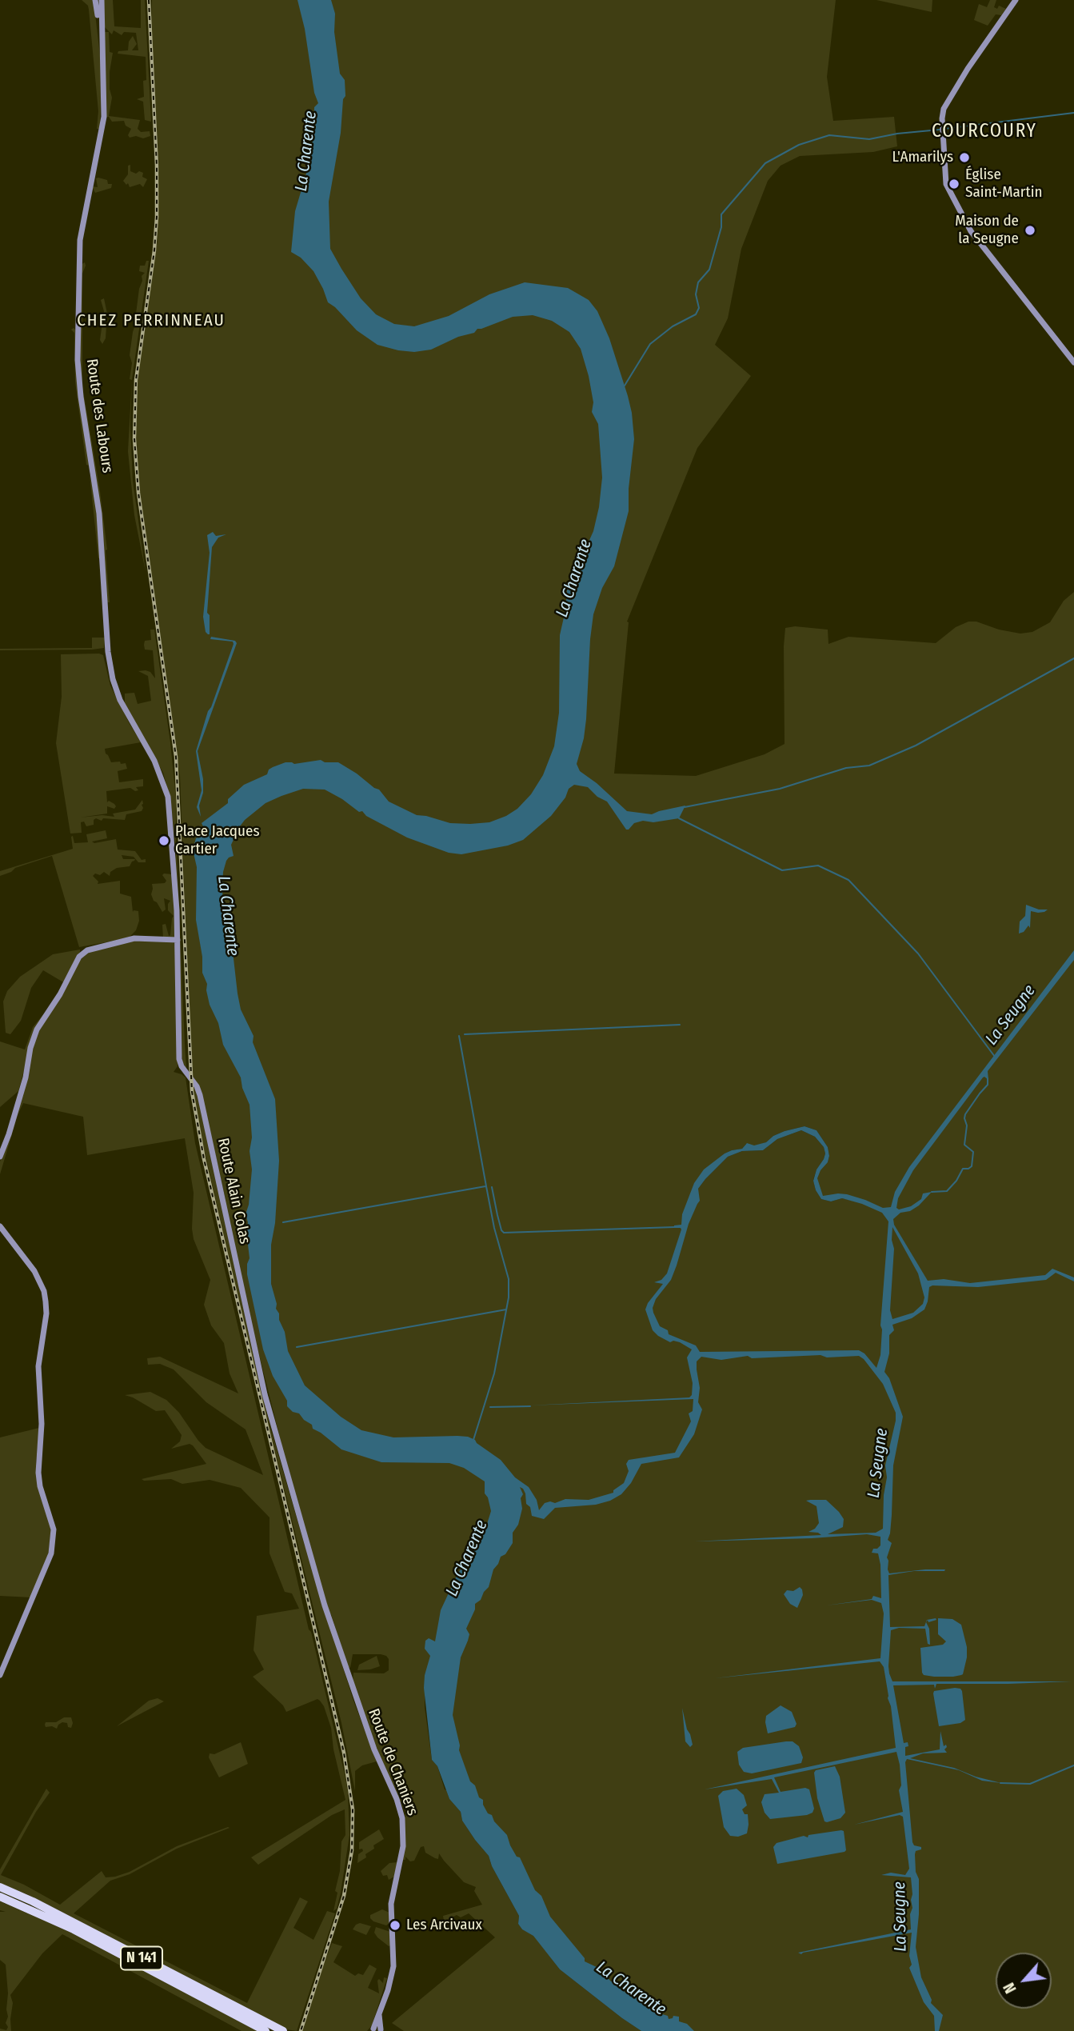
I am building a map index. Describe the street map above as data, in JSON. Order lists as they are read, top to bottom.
{
  "streets": {
    "highway": ["N 141"],
    "street": ["Route des Labours", "Route Alain Colas", "Route de Chaniers"]
  },
  "crossings": [
    ["Route des Labours", "Route Alain Colas"],
    ["Route Alain Colas", "Route de Chaniers"]
  ],
  "districts": ["COURCOURY", "CHEZ PERRINNEAU"],
  "water": ["La Charente", "La Seugne"],
  "places": [
    "L'Amarilys",
    "Église Saint-Martin",
    "Maison de la Seugne",
    "Place Jacques Cartier",
    "Les Arcivaux"
  ],
  "north": "bottom left"
}
